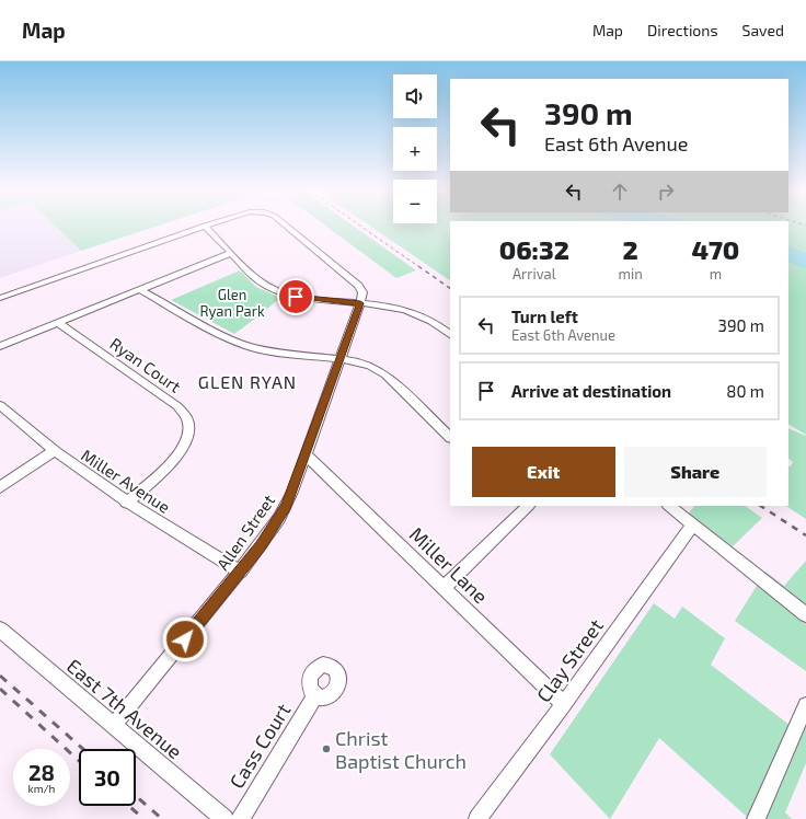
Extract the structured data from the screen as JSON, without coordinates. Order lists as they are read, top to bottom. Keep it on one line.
{"streets":{"street":["Ryan Court","Miller Avenue","Allen Street","Miller Lane","Clay Street","East 7th Avenue","Cass Court"]},"crossings":[["Ryan Court","Miller Avenue"],["Miller Avenue","Allen Street"],["Allen Street","Miller Lane"],["Allen Street","East 7th Avenue"],["Miller Lane","Clay Street"]],"districts":["GLEN RYAN"],"parks":["Glen Ryan Park"],"places":["Christ Baptist Church"],"page":{"header":"Map","nav":["Map","Directions","Saved"],"map_buttons":["+","−"],"turn":["390 m","East 6th Avenue"],"eta":["06:32","Arrival","2","min","470","m"],"list":[{"name":"Turn left","note":"East 6th Avenue","value":"390 m"},{"name":"Arrive at destination","value":"80 m"}],"buttons":["Exit","Share"],"speed":"28 km/h","limit":"30"}}
